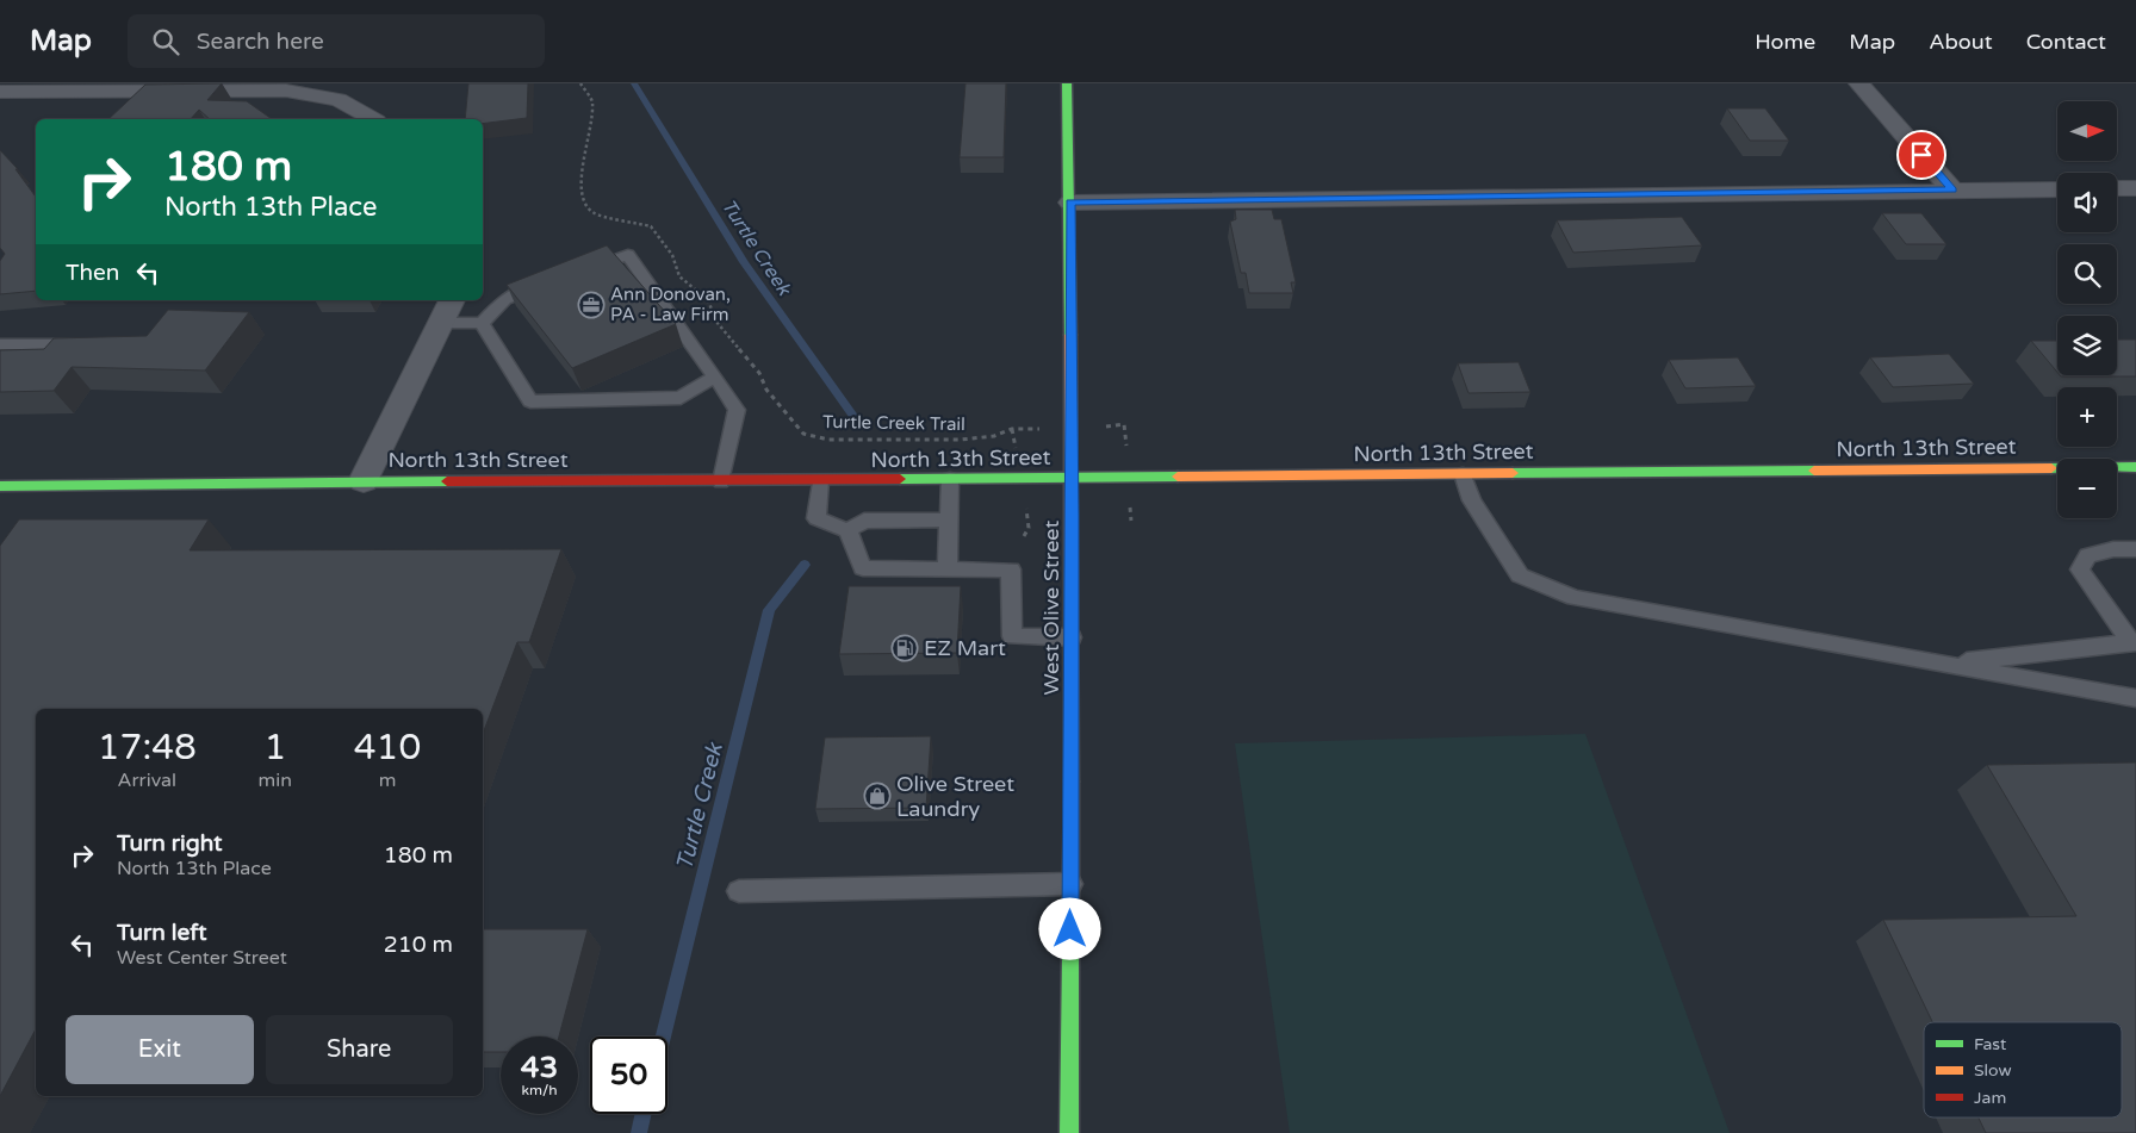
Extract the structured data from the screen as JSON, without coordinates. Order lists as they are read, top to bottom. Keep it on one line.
{"streets":{"main road":["North 13th Street","West Olive Street"],"path":["Turtle Creek Trail"]},"crossings":[["North 13th Street","West Olive Street"]],"water":["Turtle Creek"],"places":{"office":["Ann Donovan, PA - Law Firm"],"fuel station":["EZ Mart"],"shop":["Olive Street Laundry"]},"legend":["Fast","Slow","Jam"],"north":"right","page":{"header":"Map","search":"Search here","nav":["Home","Map","About","Contact"],"map_buttons":["+","−"],"turn":["180 m","North 13th Place"],"then":"Then","eta":["17:48","Arrival","1","min","410","m"],"list":[{"name":"Turn right","note":"North 13th Place","value":"180 m"},{"name":"Turn left","note":"West Center Street","value":"210 m"}],"buttons":["Exit","Share"],"speed":"43 km/h","limit":"50"}}
